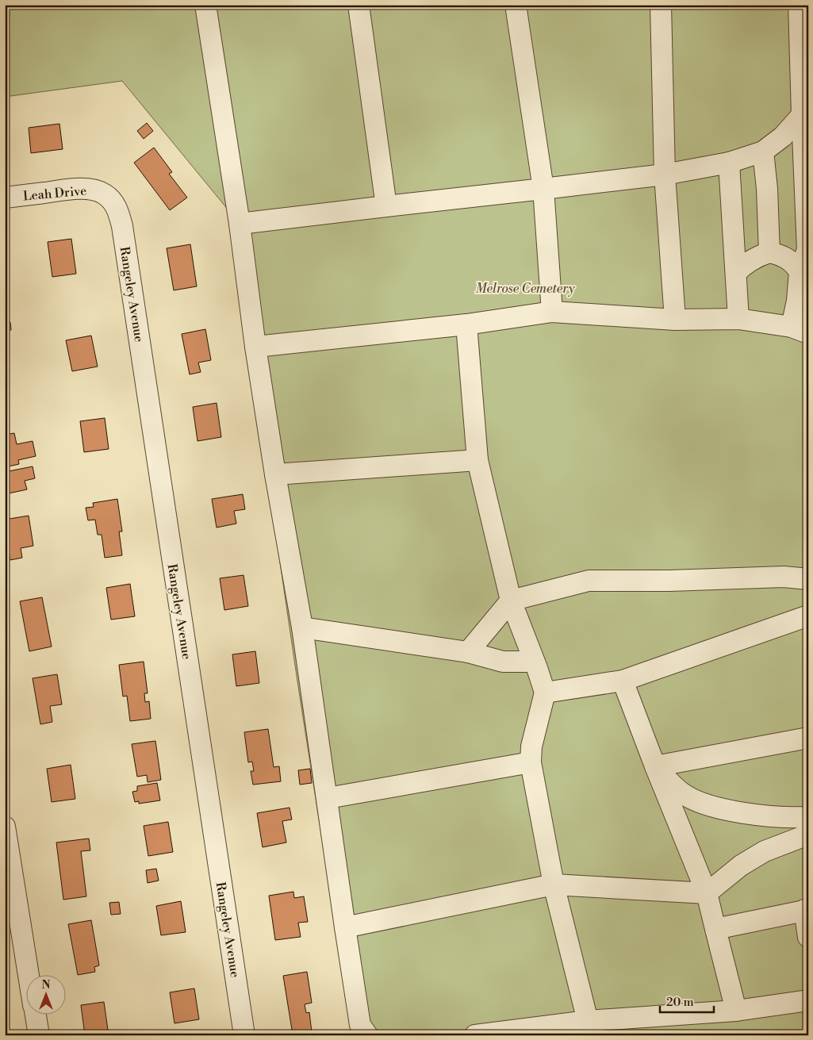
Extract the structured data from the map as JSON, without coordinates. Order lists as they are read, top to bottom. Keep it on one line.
{"streets":{"street":["Leah Drive","Rangeley Avenue"]},"crossings":[["Leah Drive","Rangeley Avenue"]],"parks":["Melrose Cemetery"],"scale_bar":"20 m","north":"top"}
